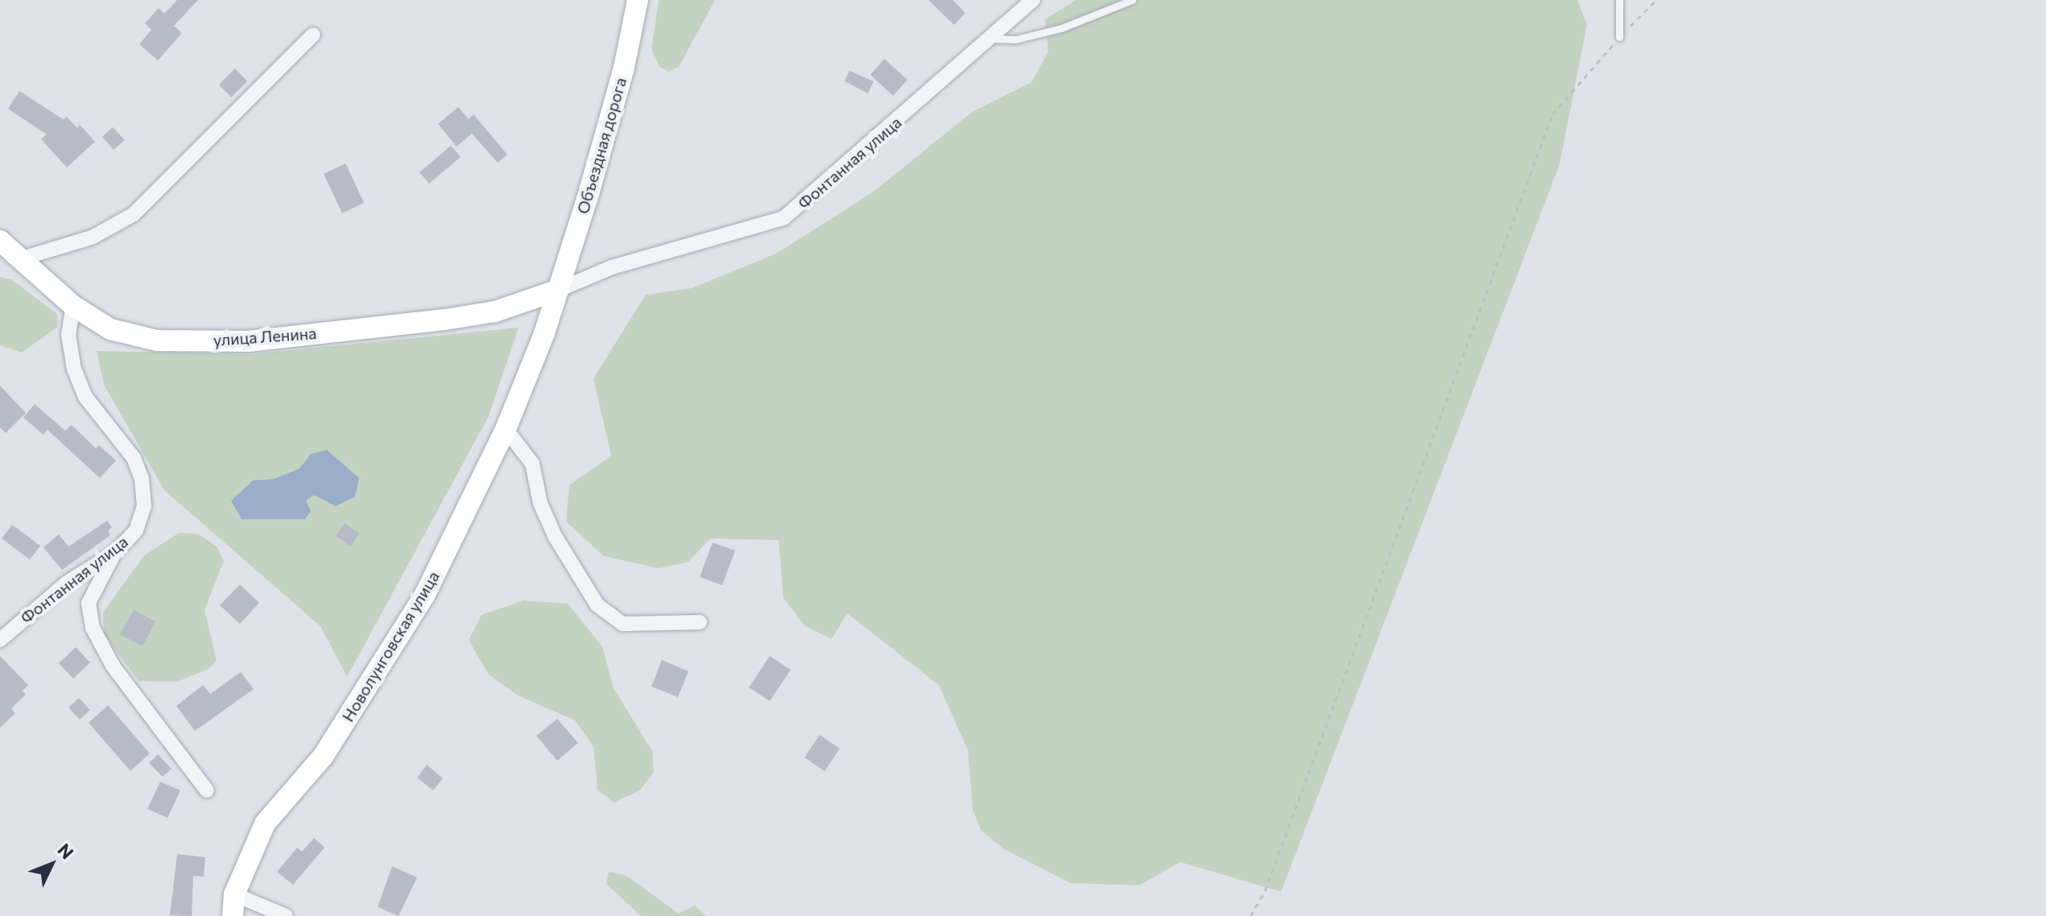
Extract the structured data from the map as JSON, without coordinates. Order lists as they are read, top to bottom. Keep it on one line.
{"streets":{"street":["Объездная дорога","Фонтанная улица","улица Ленина","Новолунговская улица"]},"crossings":[["Объездная дорога","Фонтанная улица"],["Объездная дорога","улица Ленина"],["Объездная дорога","Новолунговская улица"],["Фонтанная улица","улица Ленина"],["Фонтанная улица","Новолунговская улица"],["улица Ленина","Новолунговская улица"]],"north":"top right"}
